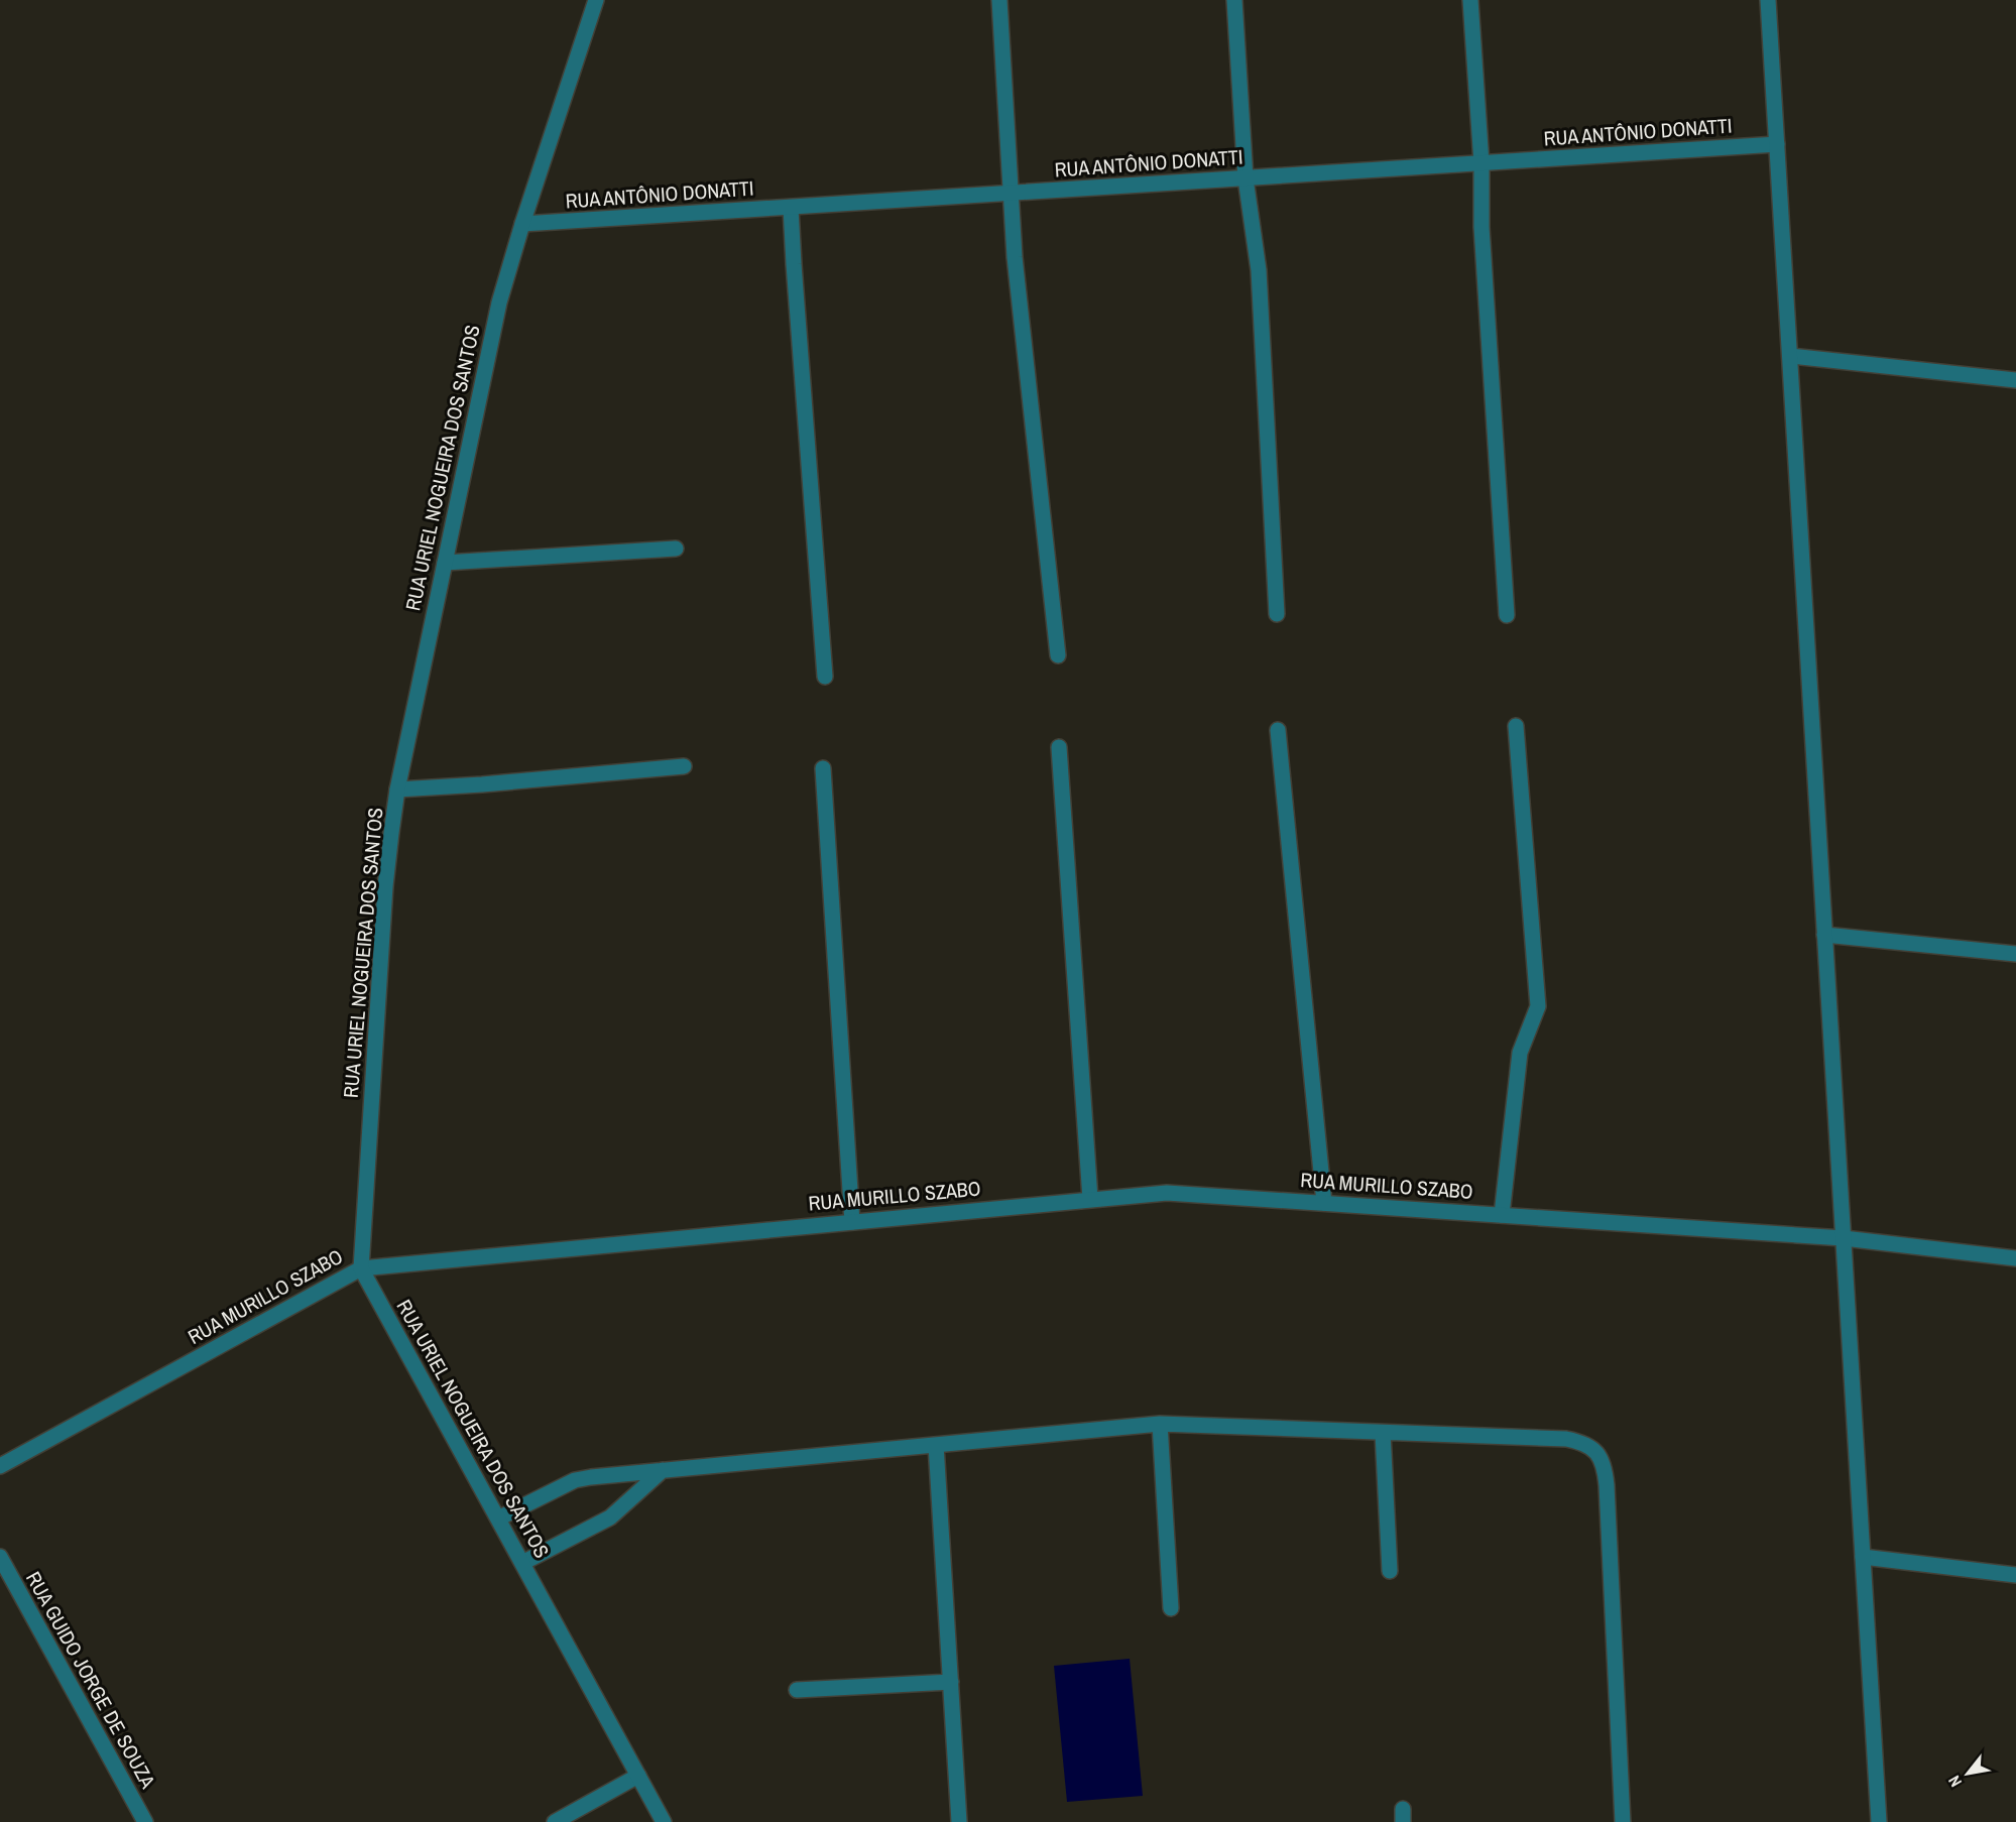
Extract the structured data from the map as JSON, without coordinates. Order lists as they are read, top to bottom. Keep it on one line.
{"streets":{"street":["RUA ANTÔNIO DONATTI","RUA URIEL NOGUEIRA DOS SANTOS","RUA MURILLO SZABO","RUA GUIDO JORGE DE SOUZA"]},"crossings":[["RUA ANTÔNIO DONATTI","RUA URIEL NOGUEIRA DOS SANTOS"],["RUA URIEL NOGUEIRA DOS SANTOS","RUA MURILLO SZABO"]],"north":"bottom left"}
